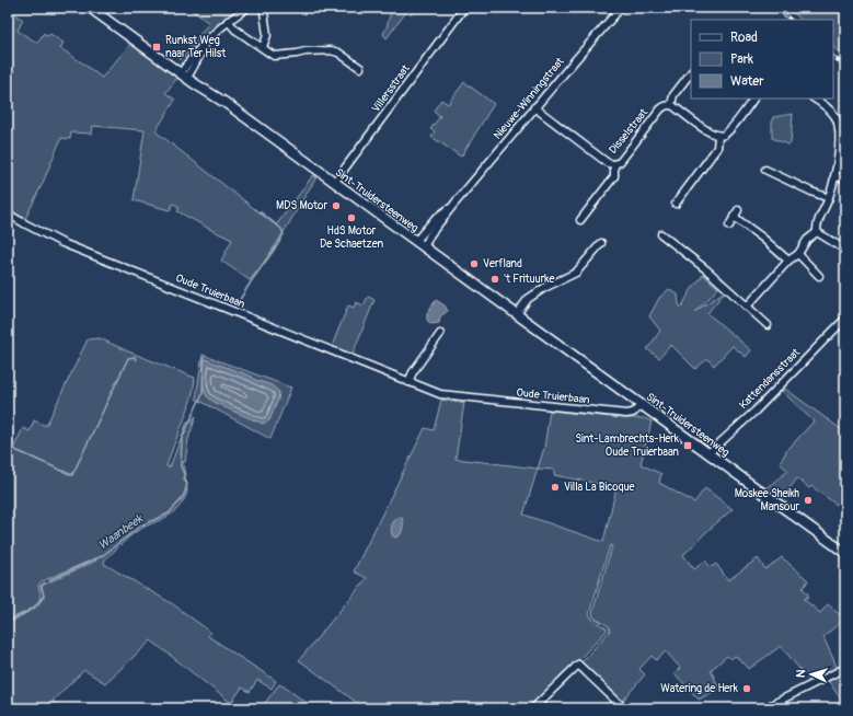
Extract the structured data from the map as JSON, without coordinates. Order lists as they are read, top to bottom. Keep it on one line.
{"streets":{"main road":["Sint-Truidersteenweg"],"street":["Villersstraat","Nieuwe-Winningstraat","Disselstraat","Oude Truierbaan","Kattendansstraat"]},"crossings":[["Villersstraat","Sint-Truidersteenweg"],["Nieuwe-Winningstraat","Disselstraat"],["Nieuwe-Winningstraat","Sint-Truidersteenweg"],["Sint-Truidersteenweg","Oude Truierbaan"],["Sint-Truidersteenweg","Kattendansstraat"]],"water":["Waanbeek"],"places":{"transit":["Runkst Weg naar Ter Hilst","Sint-Lambrechts-Herk Oude Truierbaan"],"other":["MDS Motor","HdS Motor De Schaetzen","Verfland","'t Frituurke","Villa La Bicoque","Moskee Sheikh Mansour","Watering de Herk"]},"legend":["Road","Park","Water"],"north":"left"}
